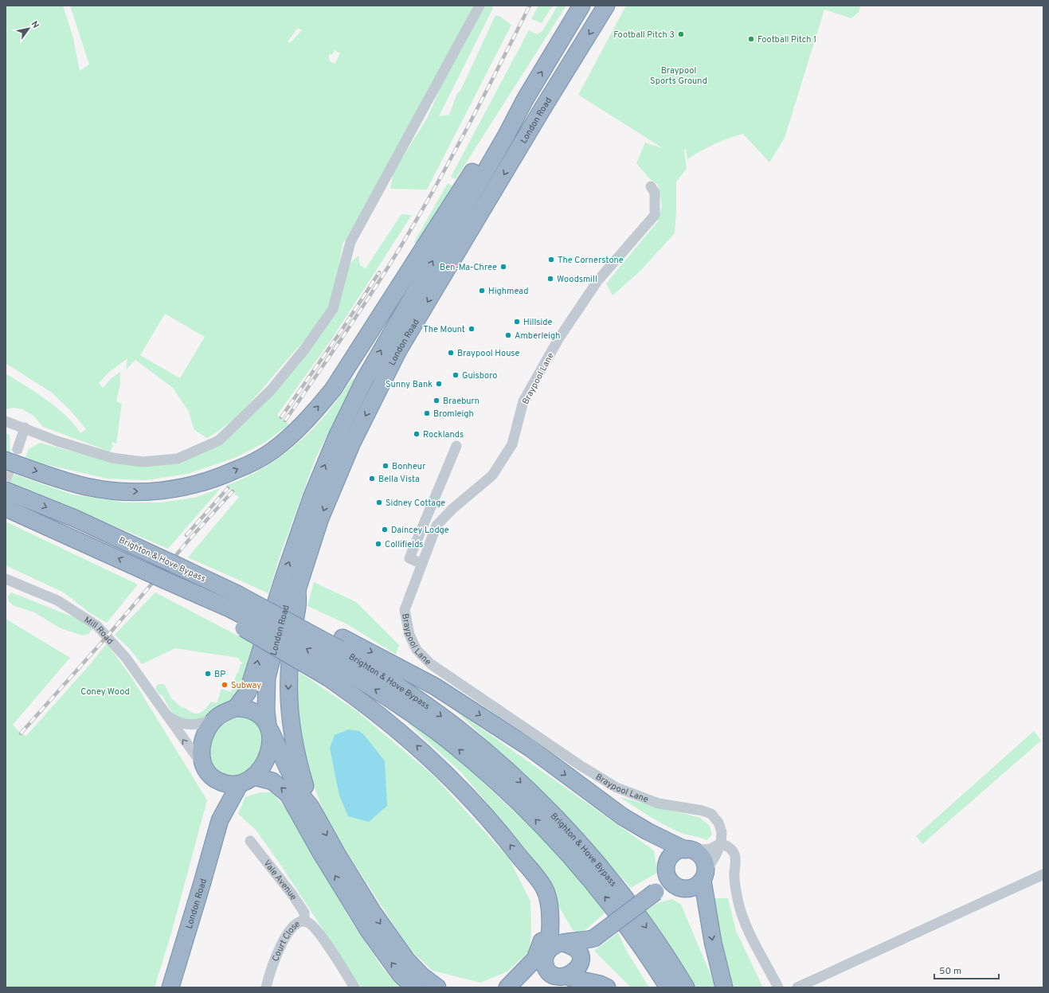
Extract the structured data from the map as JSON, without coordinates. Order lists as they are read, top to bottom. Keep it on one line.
{"streets":{"highway":["London Road","Brighton & Hove Bypass"],"street":["Braypool Lane","Mill Road","Vale Avenue","Court Close"]},"crossings":[["London Road","Mill Road"],["Vale Avenue","Court Close"]],"parks":["Braypool Sports Ground","Coney Wood"],"places":["Football Pitch 3","Football Pitch 1","The Cornerstone","Ben-Ma-Chree","Woodsmill","Highmead","Hillside","The Mount","Amberleigh","Braypool House","Guisboro","Sunny Bank","Braeburn","Bromleigh","Rocklands","Bonheur","Bella Vista","Sidney Cottage","Daincey Lodge","Collifields","BP","Subway"],"scale_bar":"50 m","north":"top right"}
